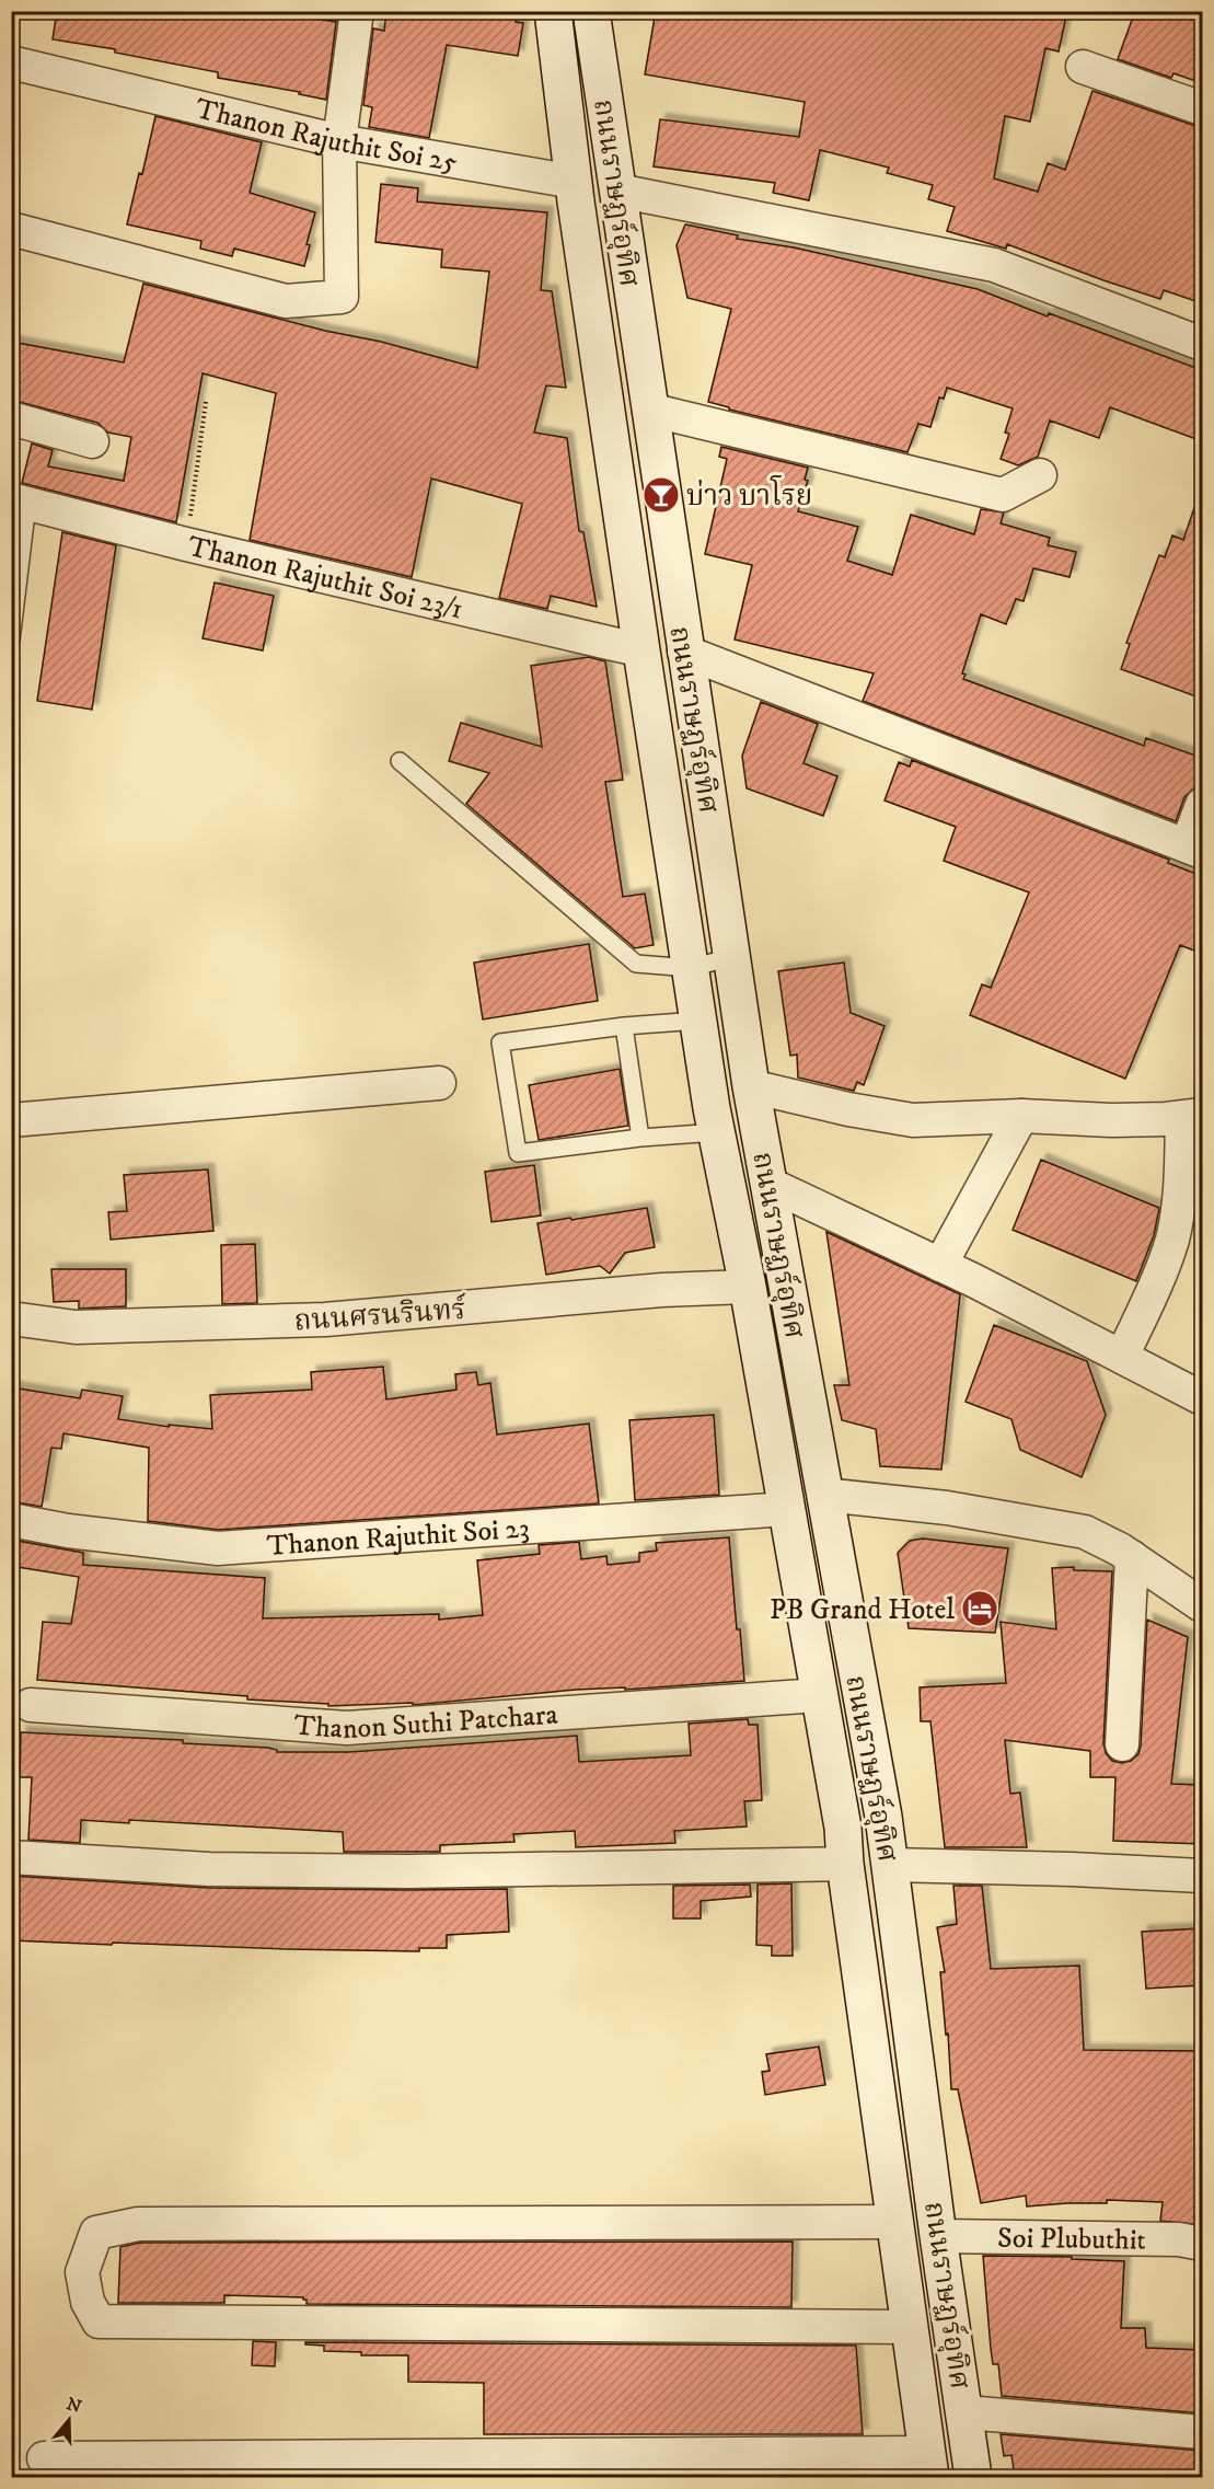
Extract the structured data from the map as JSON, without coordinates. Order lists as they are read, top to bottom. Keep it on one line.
{"streets":{"street":["Thanon Rajuthit Soi 25","ถนนราษฏร์อุทิศ","Thanon Rajuthit Soi 23/1","ถนนศรนรินทร์","Thanon Rajuthit Soi 23","Thanon Suthi Patchara","Soi Plubuthit"]},"crossings":[["Thanon Rajuthit Soi 25","ถนนราษฏร์อุทิศ"],["ถนนราษฏร์อุทิศ","Thanon Rajuthit Soi 23/1"],["ถนนราษฏร์อุทิศ","ถนนศรนรินทร์"],["ถนนราษฏร์อุทิศ","Thanon Rajuthit Soi 23"],["ถนนราษฏร์อุทิศ","Thanon Suthi Patchara"],["ถนนราษฏร์อุทิศ","Soi Plubuthit"]],"places":{"bar":["บ่าว บาโรย"],"hotel":["PB Grand Hotel"]},"north":"top"}
